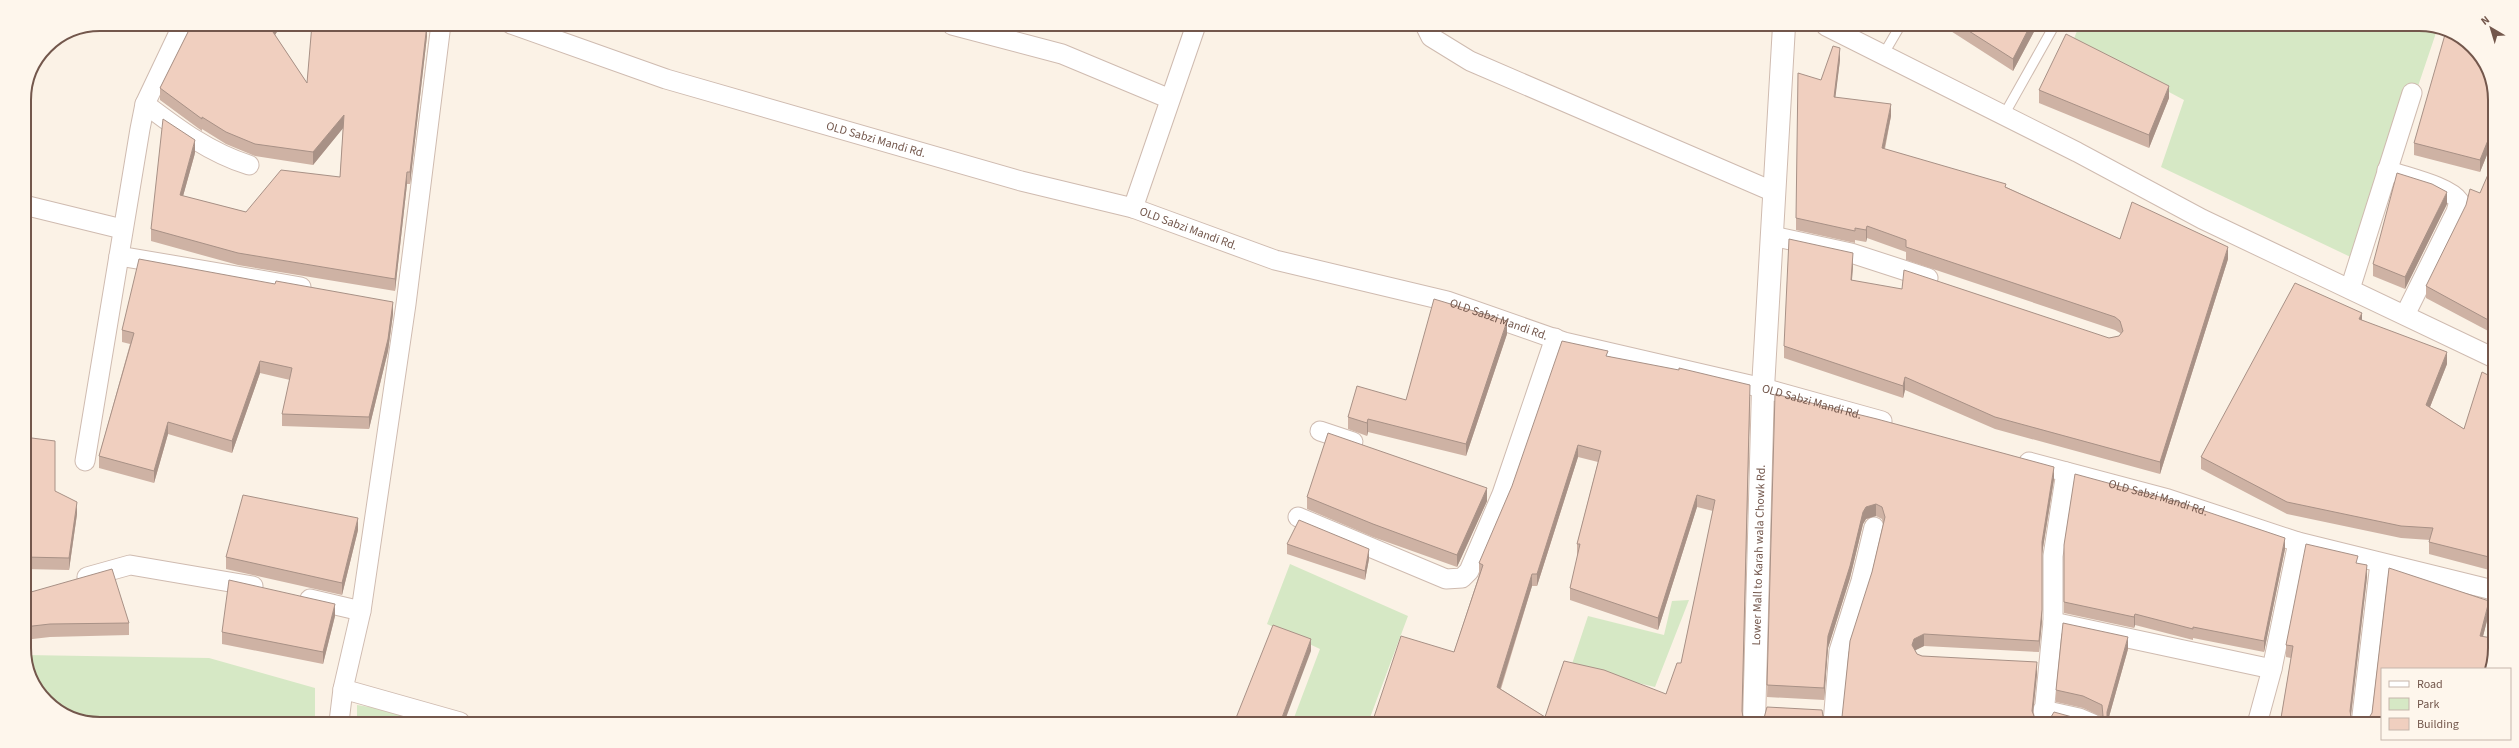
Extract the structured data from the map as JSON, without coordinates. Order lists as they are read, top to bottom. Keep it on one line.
{"streets":{"street":["OLD Sabzi Mandi Rd.","Lower Mall to Karah wala Chowk Rd."]},"crossings":[["OLD Sabzi Mandi Rd.","Lower Mall to Karah wala Chowk Rd."]],"legend":["Road","Park","Building"],"north":"top left"}
